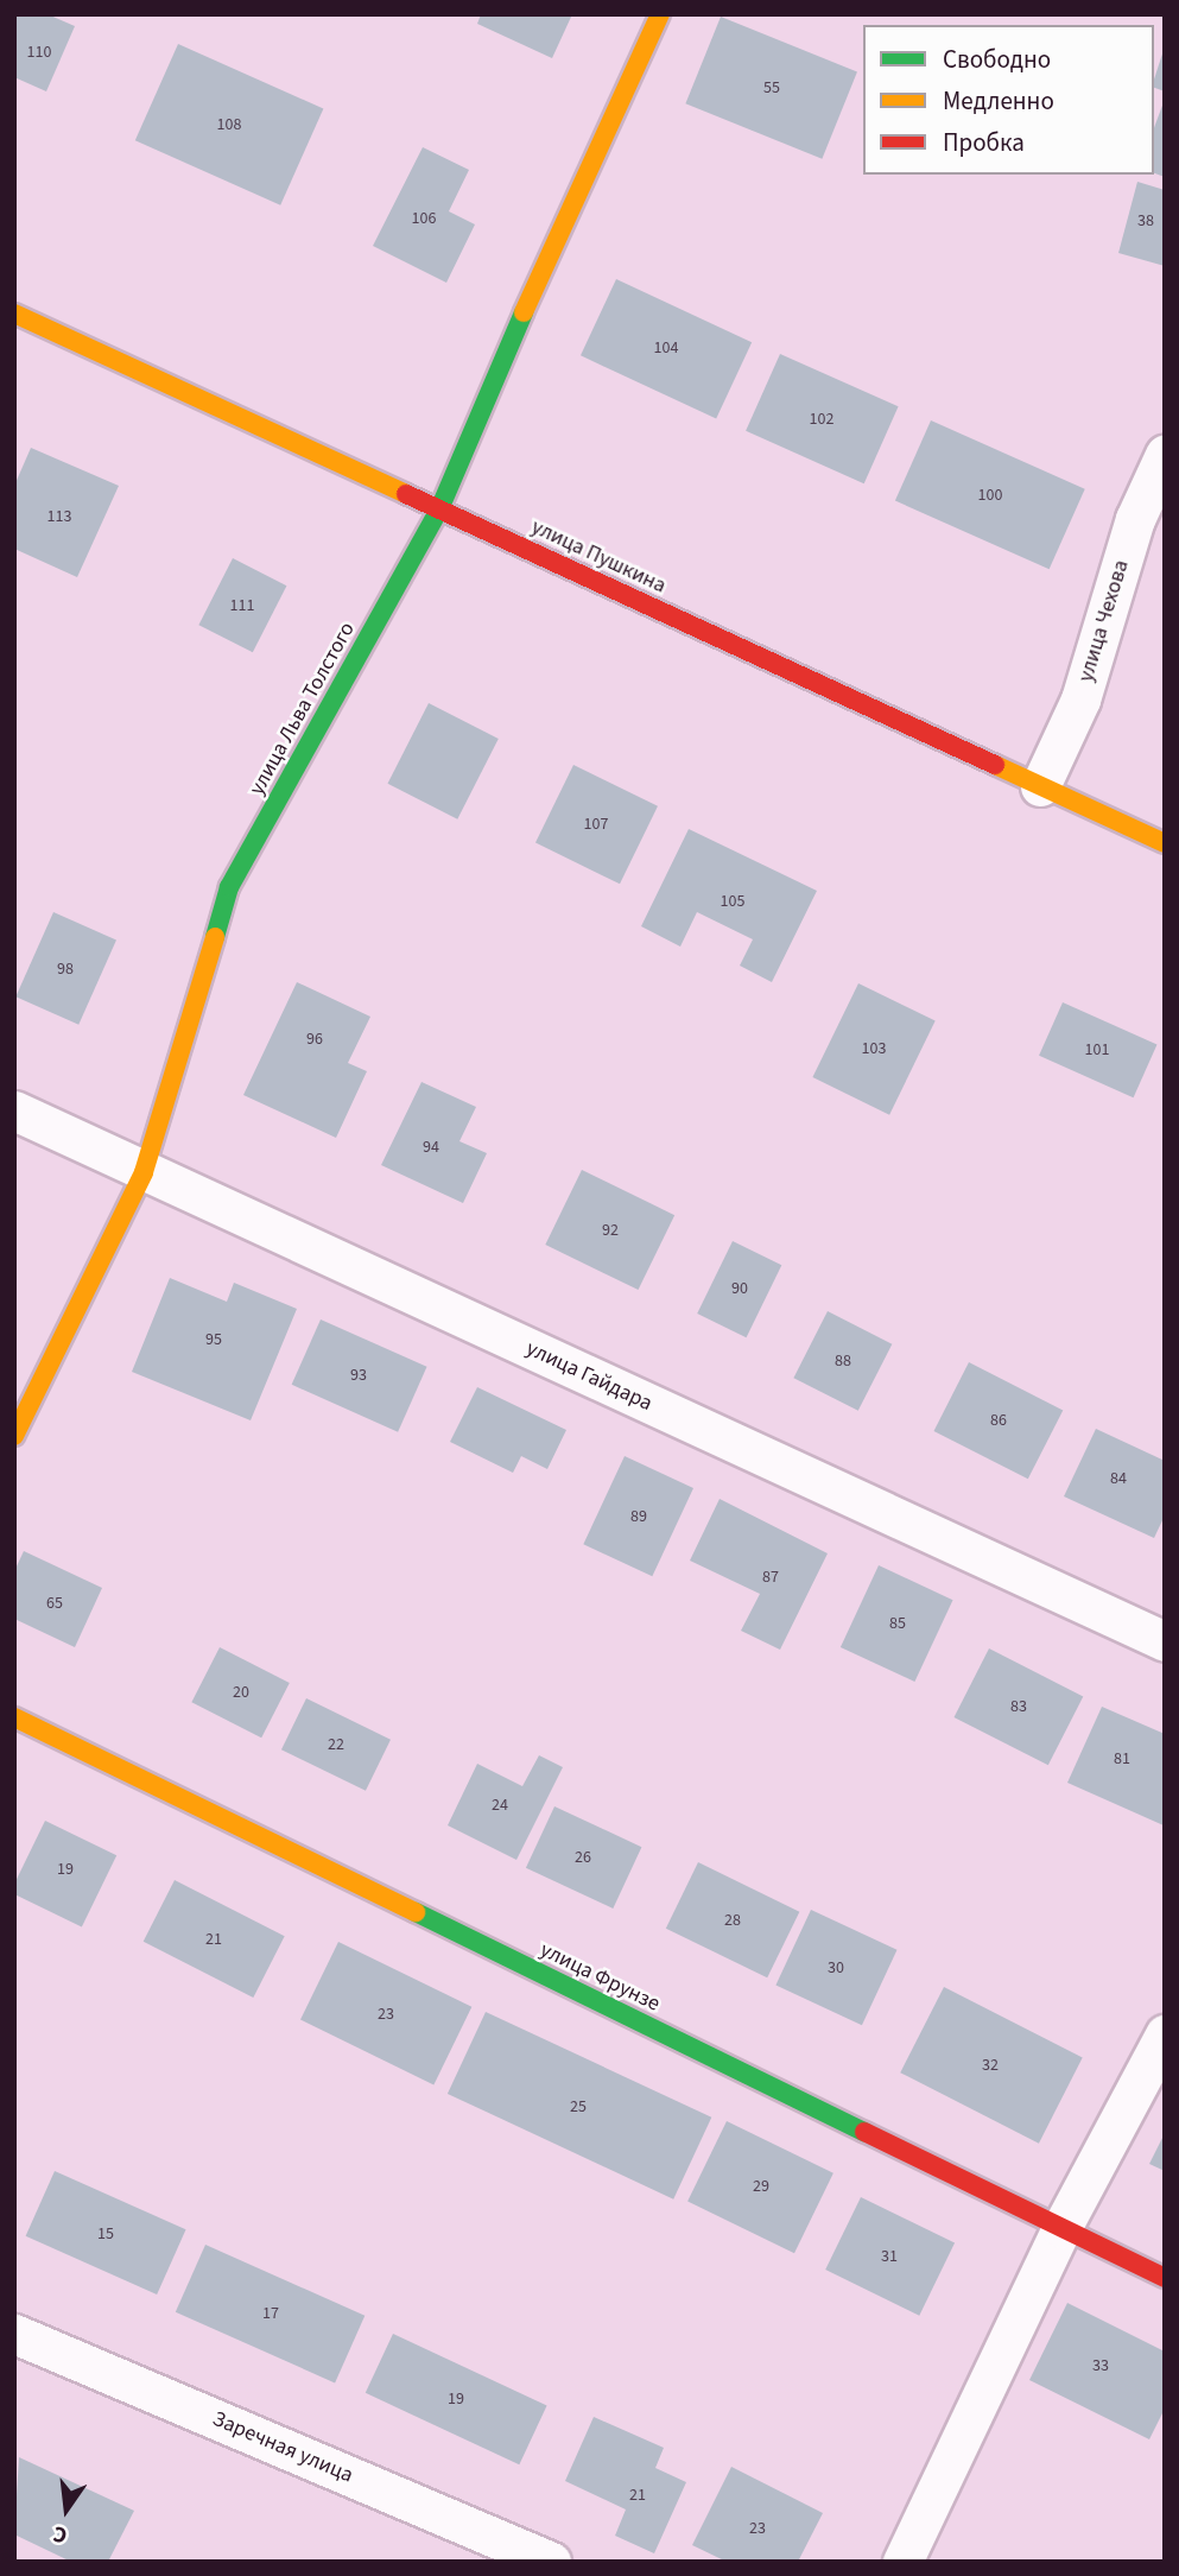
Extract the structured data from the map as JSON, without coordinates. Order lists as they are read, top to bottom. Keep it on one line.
{"streets":{"street":["улица Пушкина","улица Чехова","улица Льва Толстого","улица Гайдара","улица Фрунзе","Заречная улица"]},"crossings":[["улица Пушкина","улица Чехова"],["улица Пушкина","улица Льва Толстого"],["улица Льва Толстого","улица Гайдара"]],"house_numbers":["110","55","108","106","38","104","102","100","113","111","107","105","98","96","103","101","94","92","90","95","88","93","86","84","89","87","65","85","20","83","22","81","24","26","19","28","21","30","23","32","25","29","15","31","17","33","19","21","23"],"legend":["Свободно","Медленно","Пробка"],"north":"bottom"}
